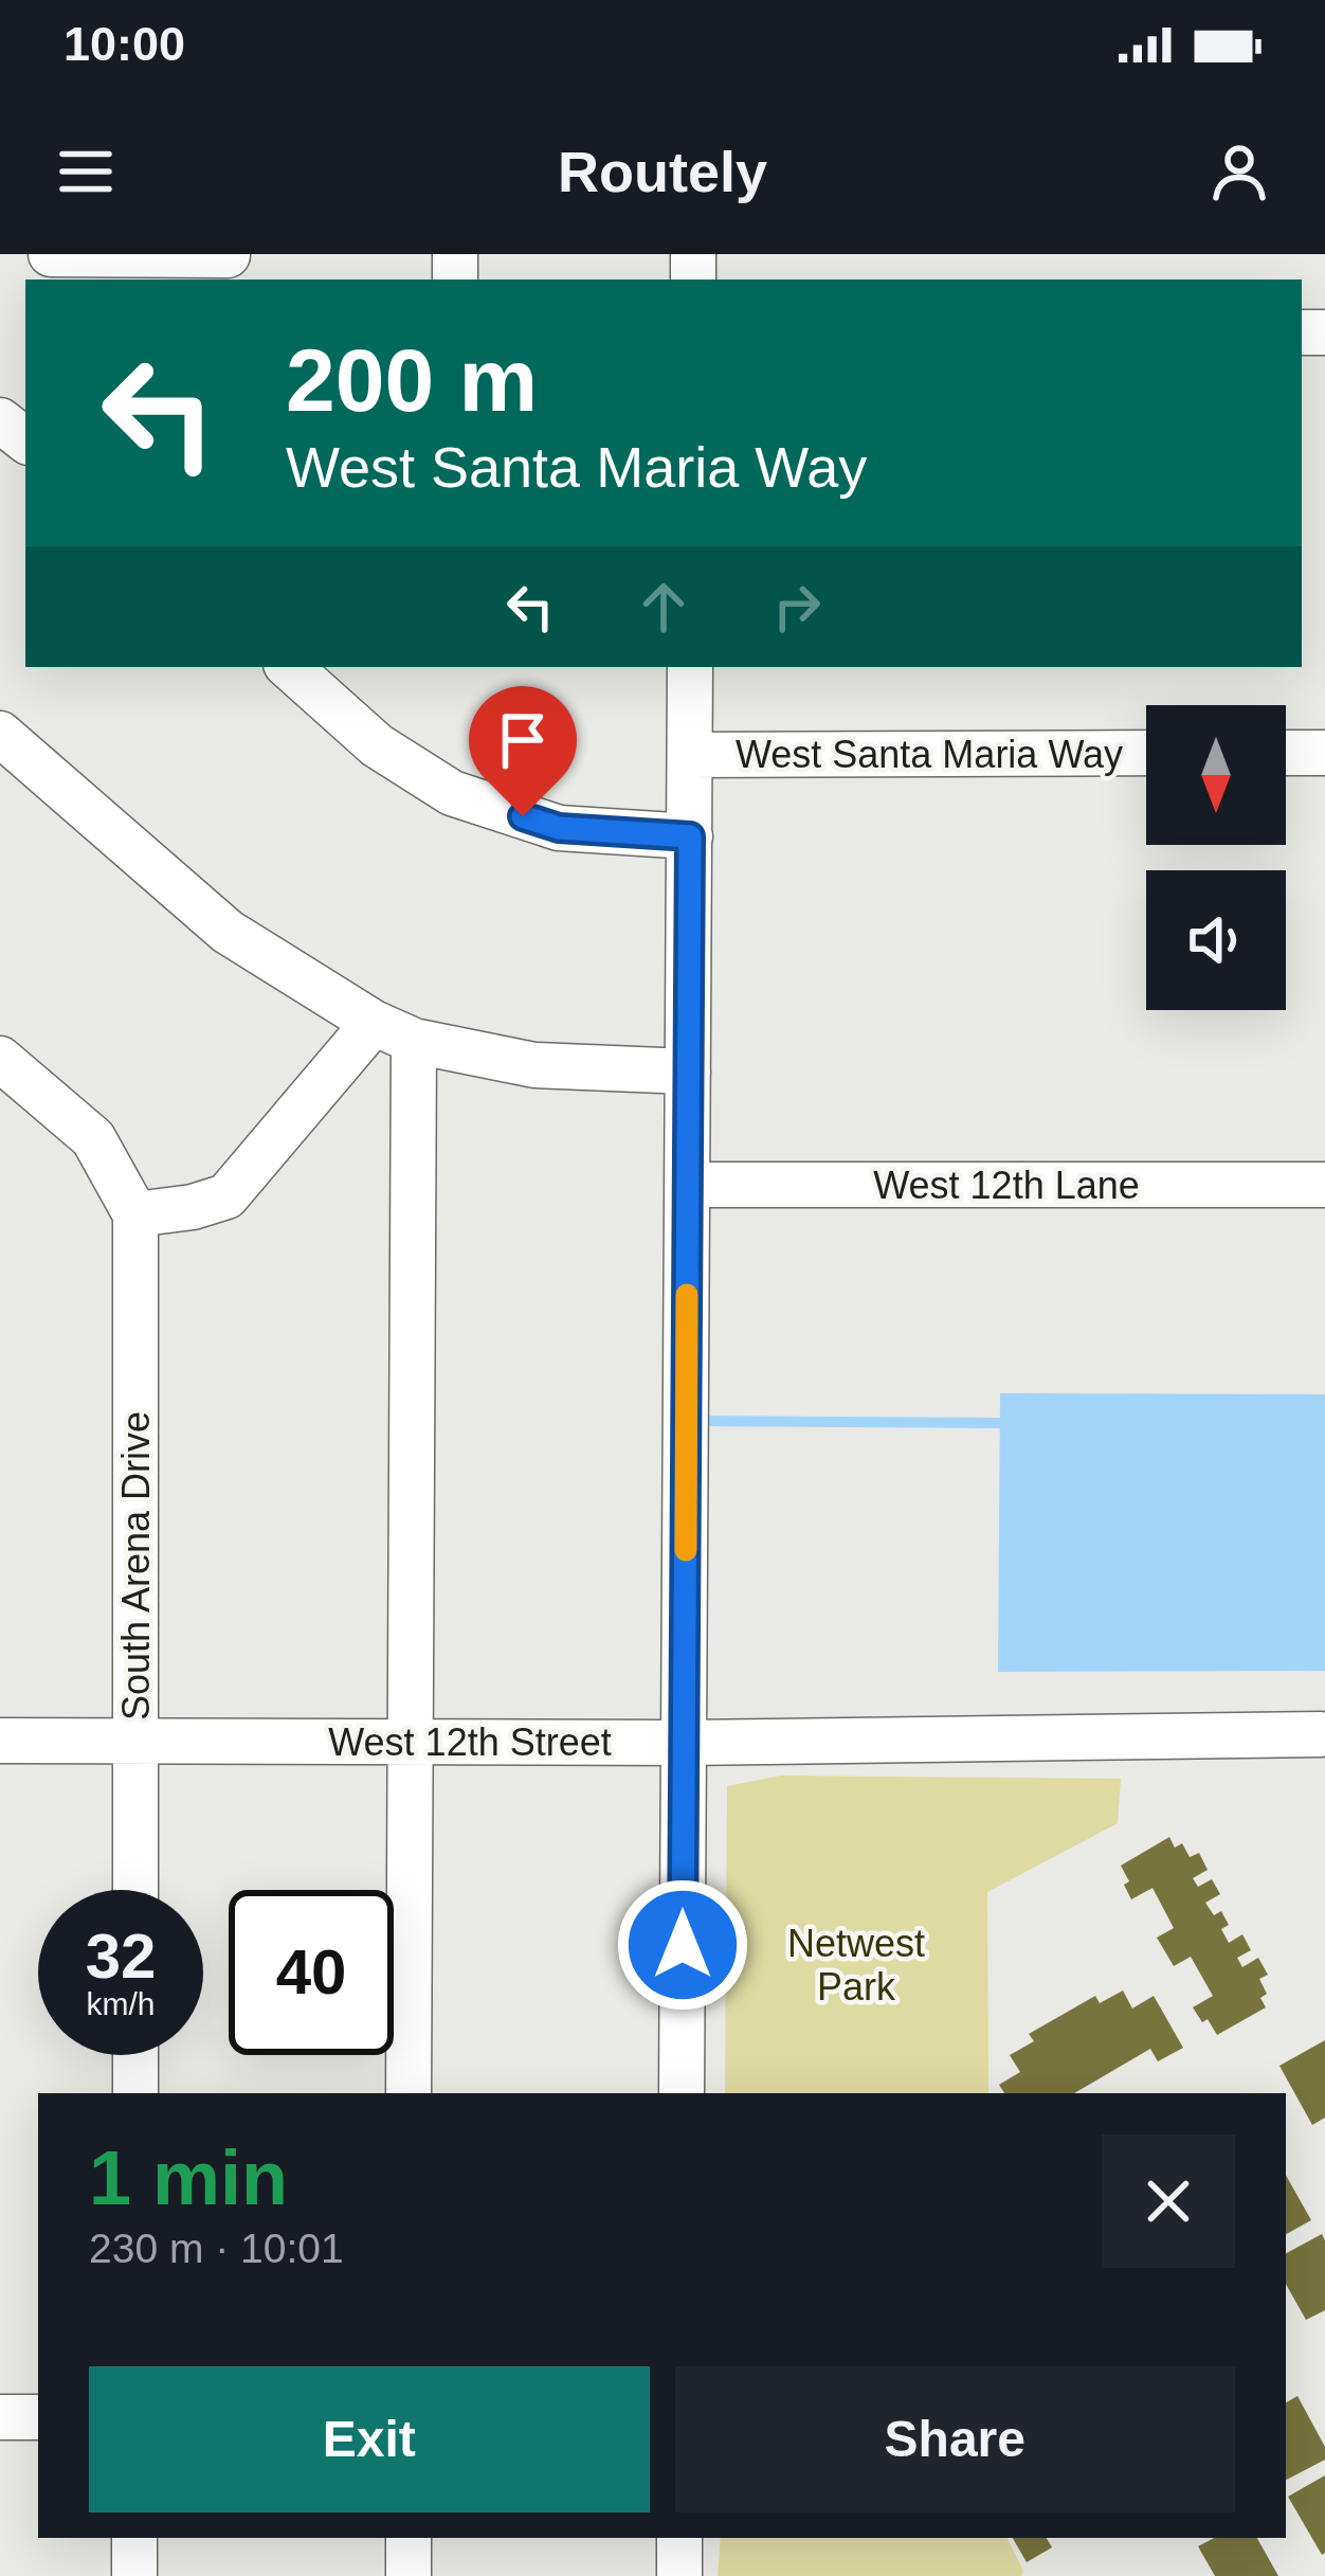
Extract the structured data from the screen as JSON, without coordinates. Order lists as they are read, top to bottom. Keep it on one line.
{"streets":{"street":["West Santa Maria Way","West 12th Lane","South Arena Drive","West 12th Street"]},"crossings":[["South Arena Drive","West 12th Street"]],"parks":["Netwest Park"],"north":"bottom","page":{"status":"10:00","header":"Routely","turn":["200 m","West Santa Maria Way"],"speed":"32 km/h","limit":"40","heading":["1 min","230 m · 10:01"],"buttons":["Exit","Share"]}}
